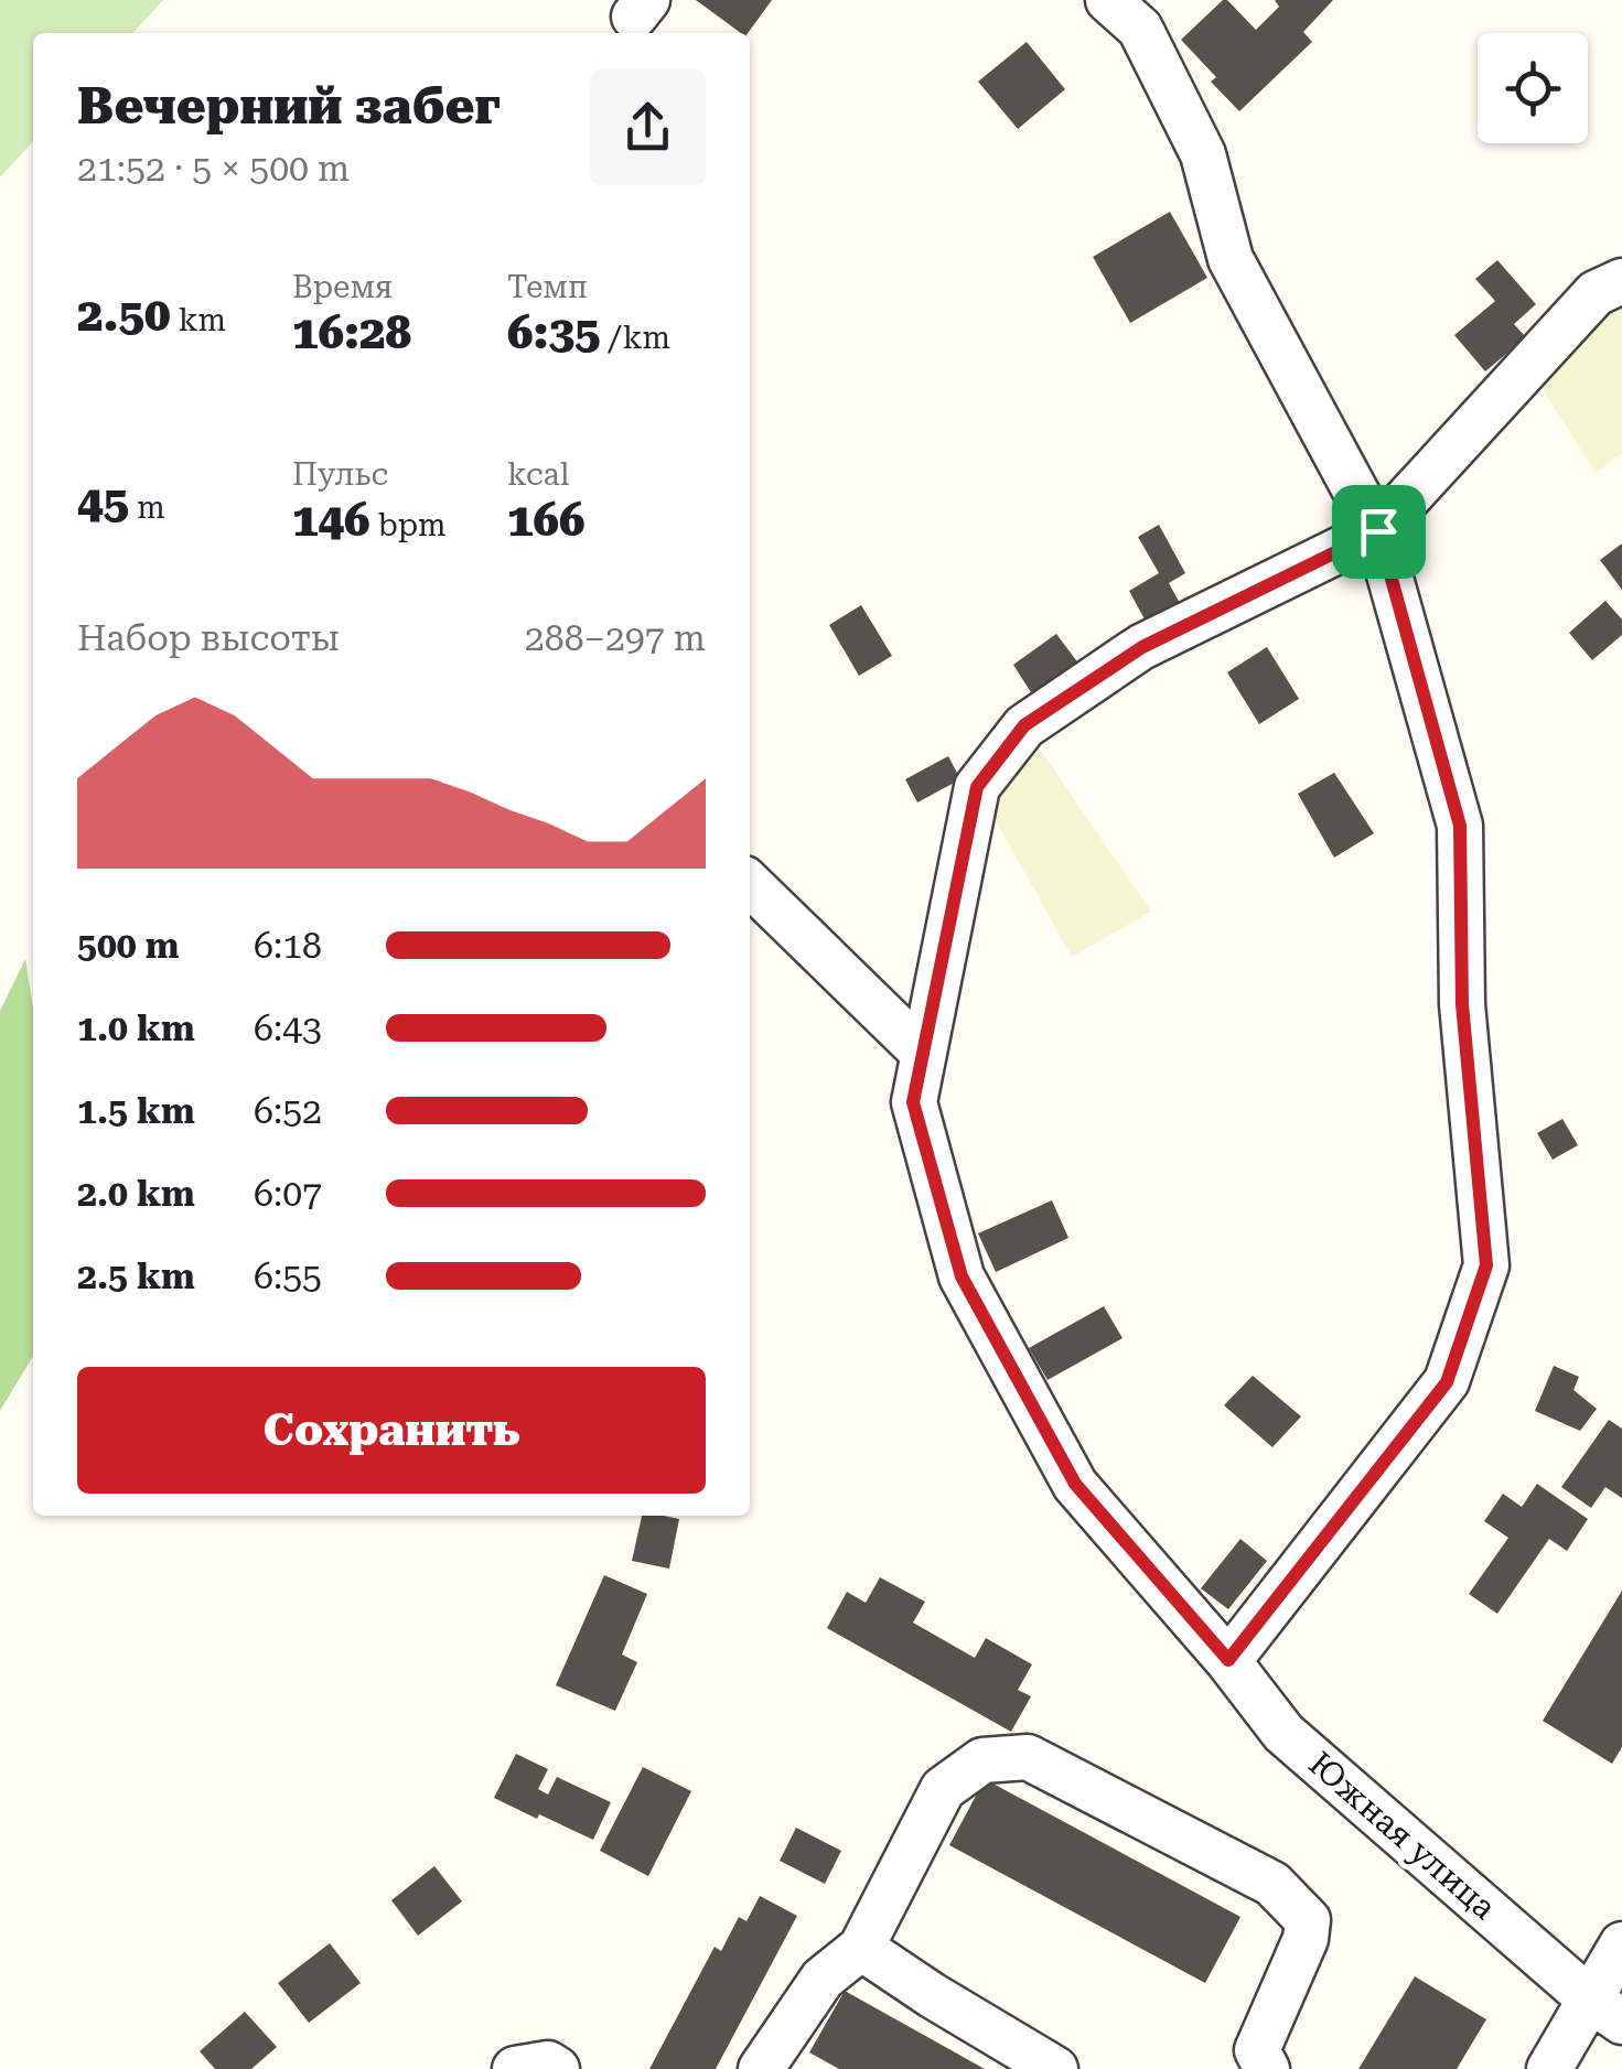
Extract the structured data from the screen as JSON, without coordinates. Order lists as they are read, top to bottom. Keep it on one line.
{"streets":{"street":["Южная улица"]},"page":{"heading":["Вечерний забег","21:52 · 5 × 500 m"],"stats":[["2.50 km"],["Время","16:28"],["Темп","6:35 /km"],["45 m"],["Пульс","146 bpm"],["kcal","166"]],"chart":["Набор высоты","288–297 m"],"list":[{"name":"500 m","note":"6:18"},{"name":"1.0 km","note":"6:43"},{"name":"1.5 km","note":"6:52"},{"name":"2.0 km","note":"6:07"},{"name":"2.5 km","note":"6:55"}],"buttons":"Сохранить"}}
